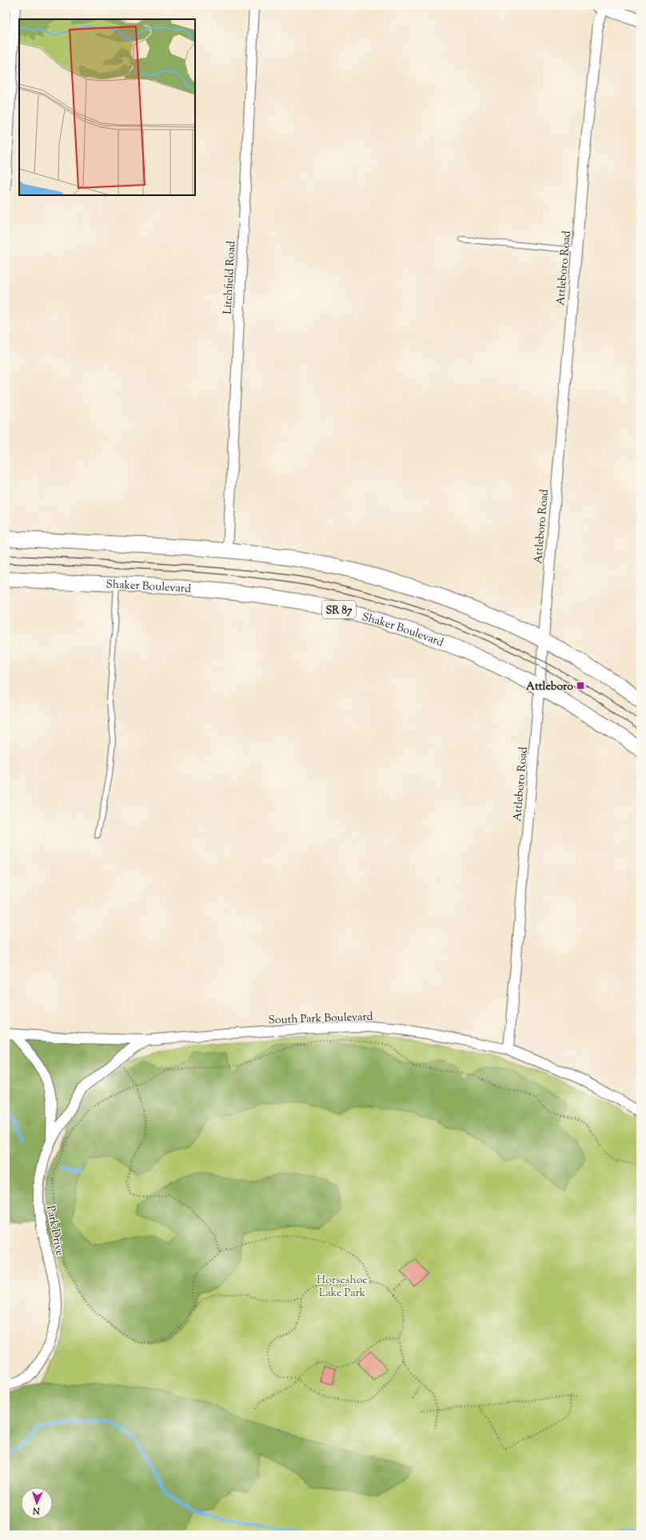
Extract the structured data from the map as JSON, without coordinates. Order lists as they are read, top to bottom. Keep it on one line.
{"streets":{"main road":["Shaker Boulevard","SR 87"],"street":["Attleboro Road","Litchfield Road","South Park Boulevard","Park Drive"]},"crossings":[["Attleboro Road","Shaker Boulevard"],["Attleboro Road","South Park Boulevard"],["South Park Boulevard","Park Drive"]],"parks":["Horseshoe Lake Park"],"places":{"transit":["Attleboro"]},"north":"bottom"}
